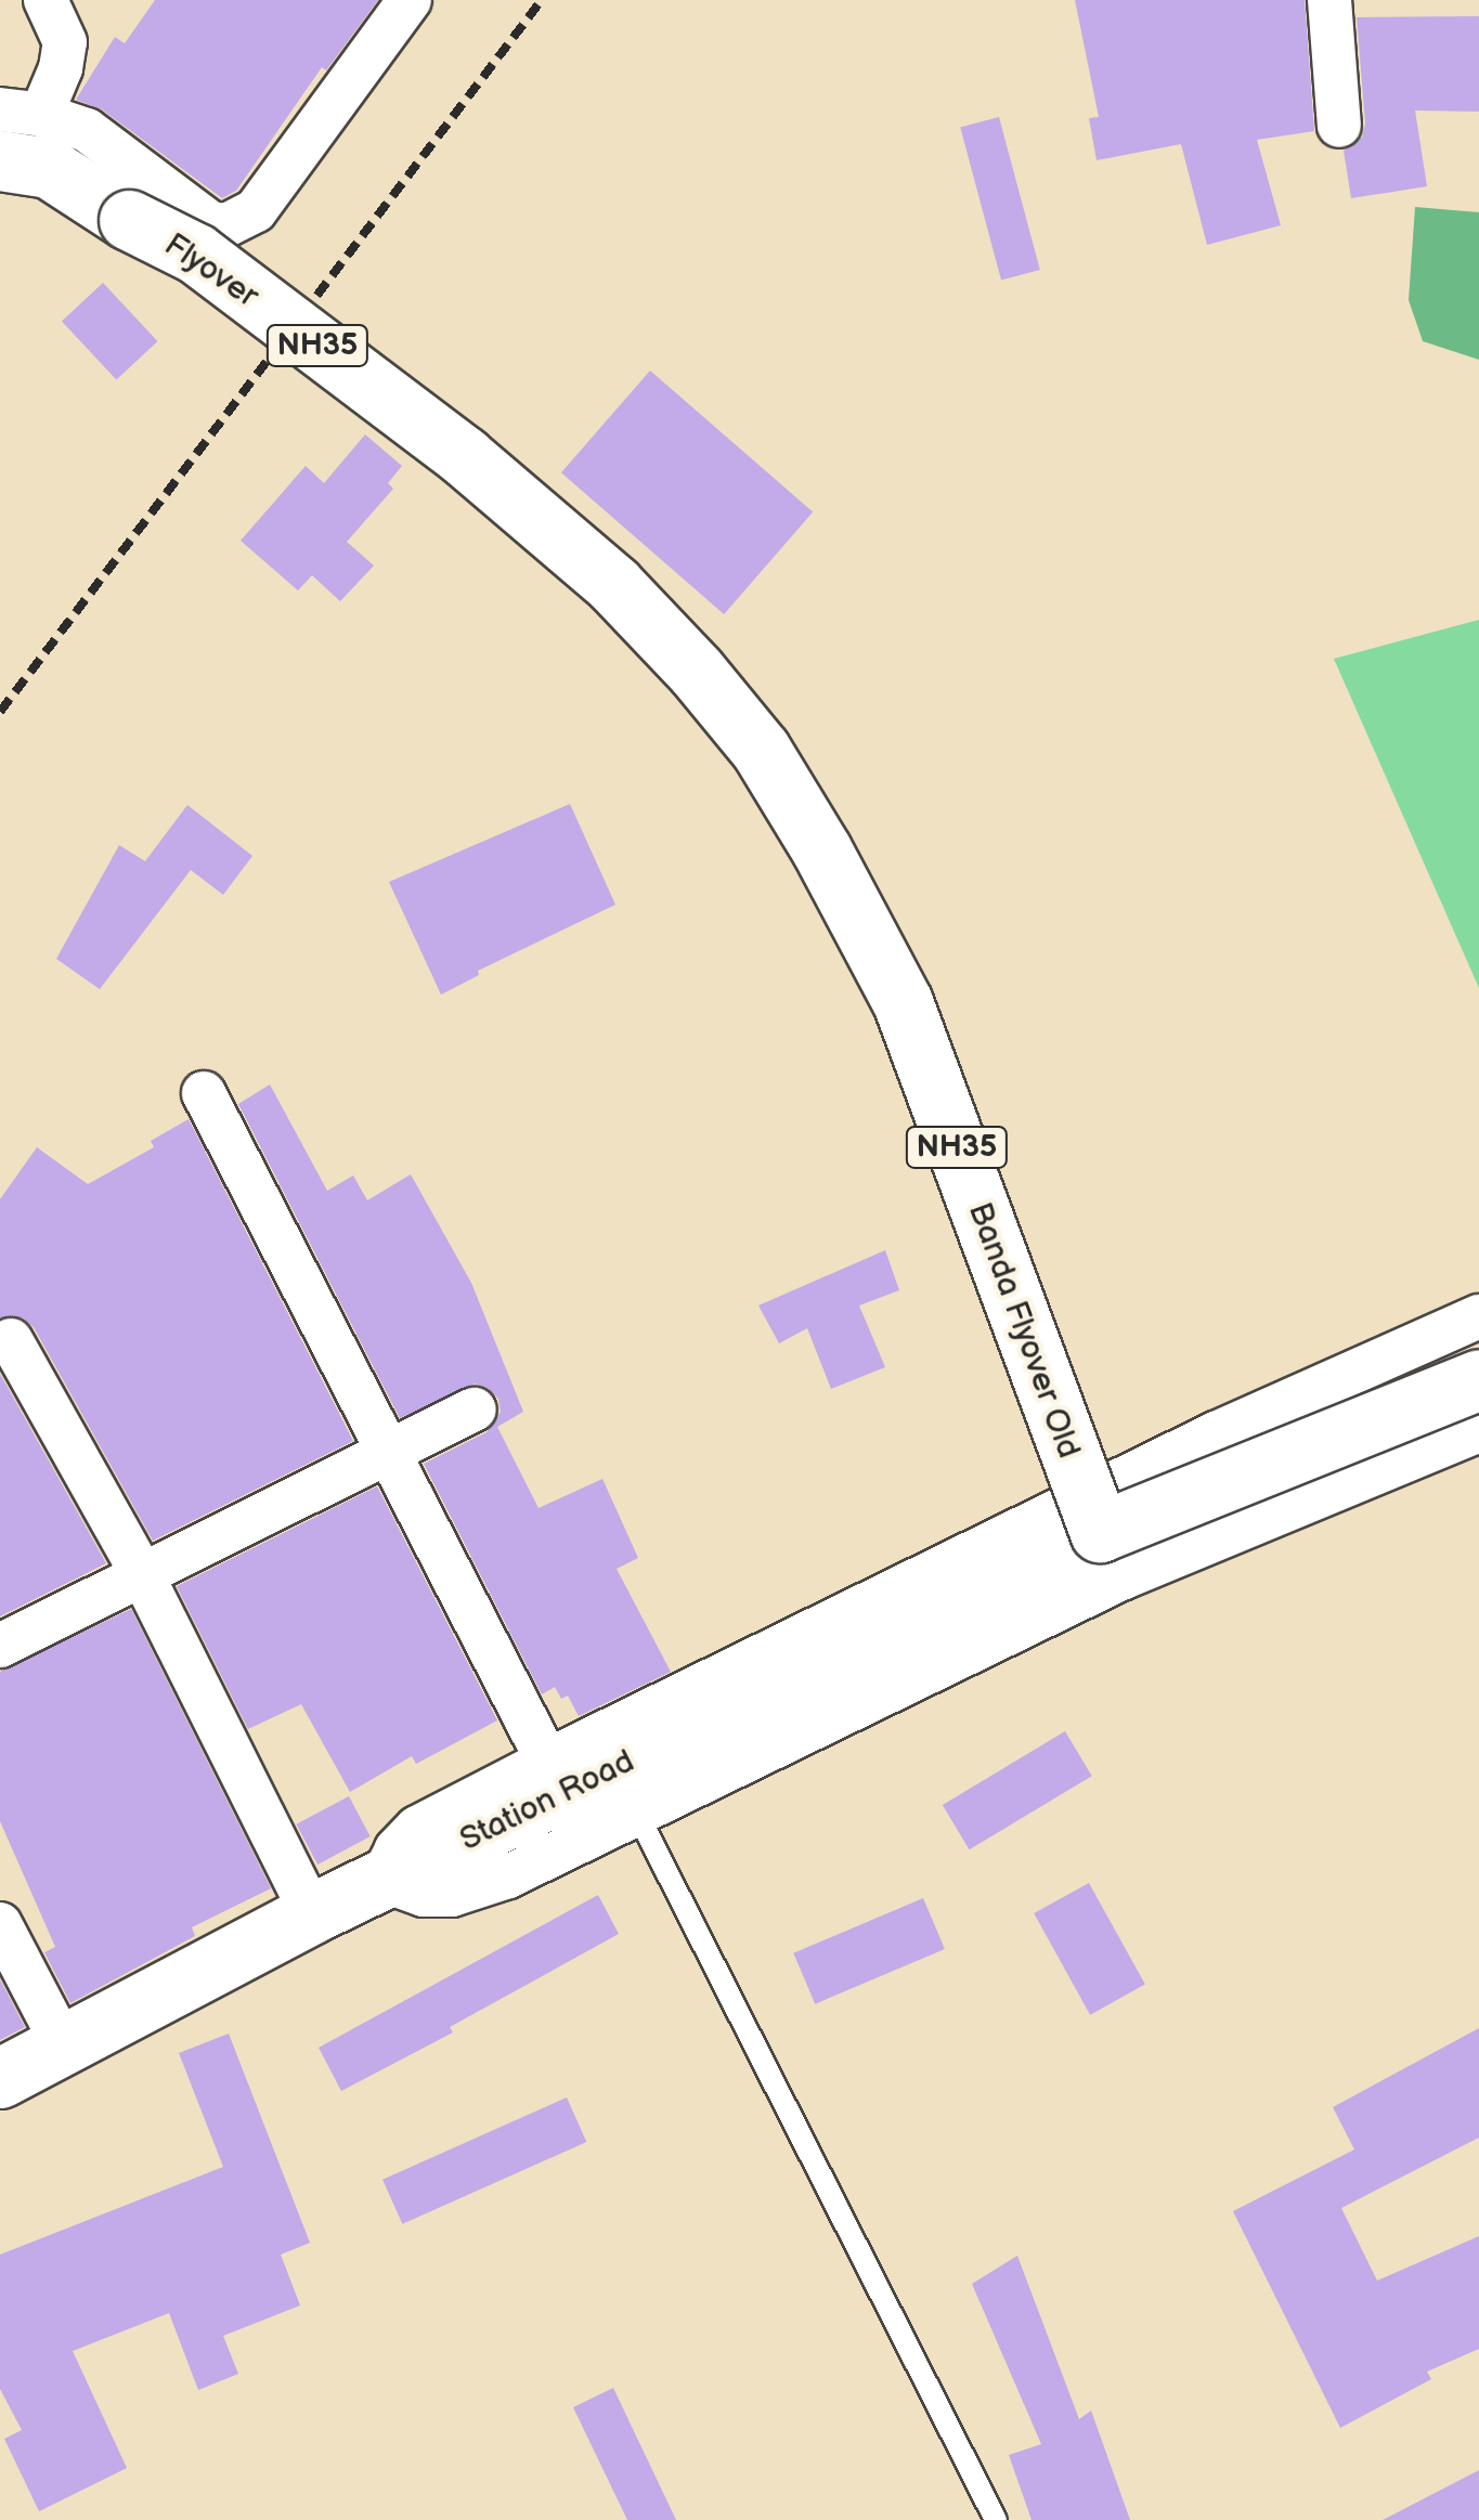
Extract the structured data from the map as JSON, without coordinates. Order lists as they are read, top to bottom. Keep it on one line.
{"streets":{"main road":["Flyover","NH35","Banda Flyover Old","Station Road"]},"crossings":[["Flyover","Banda Flyover Old"],["Banda Flyover Old","Station Road"]]}
